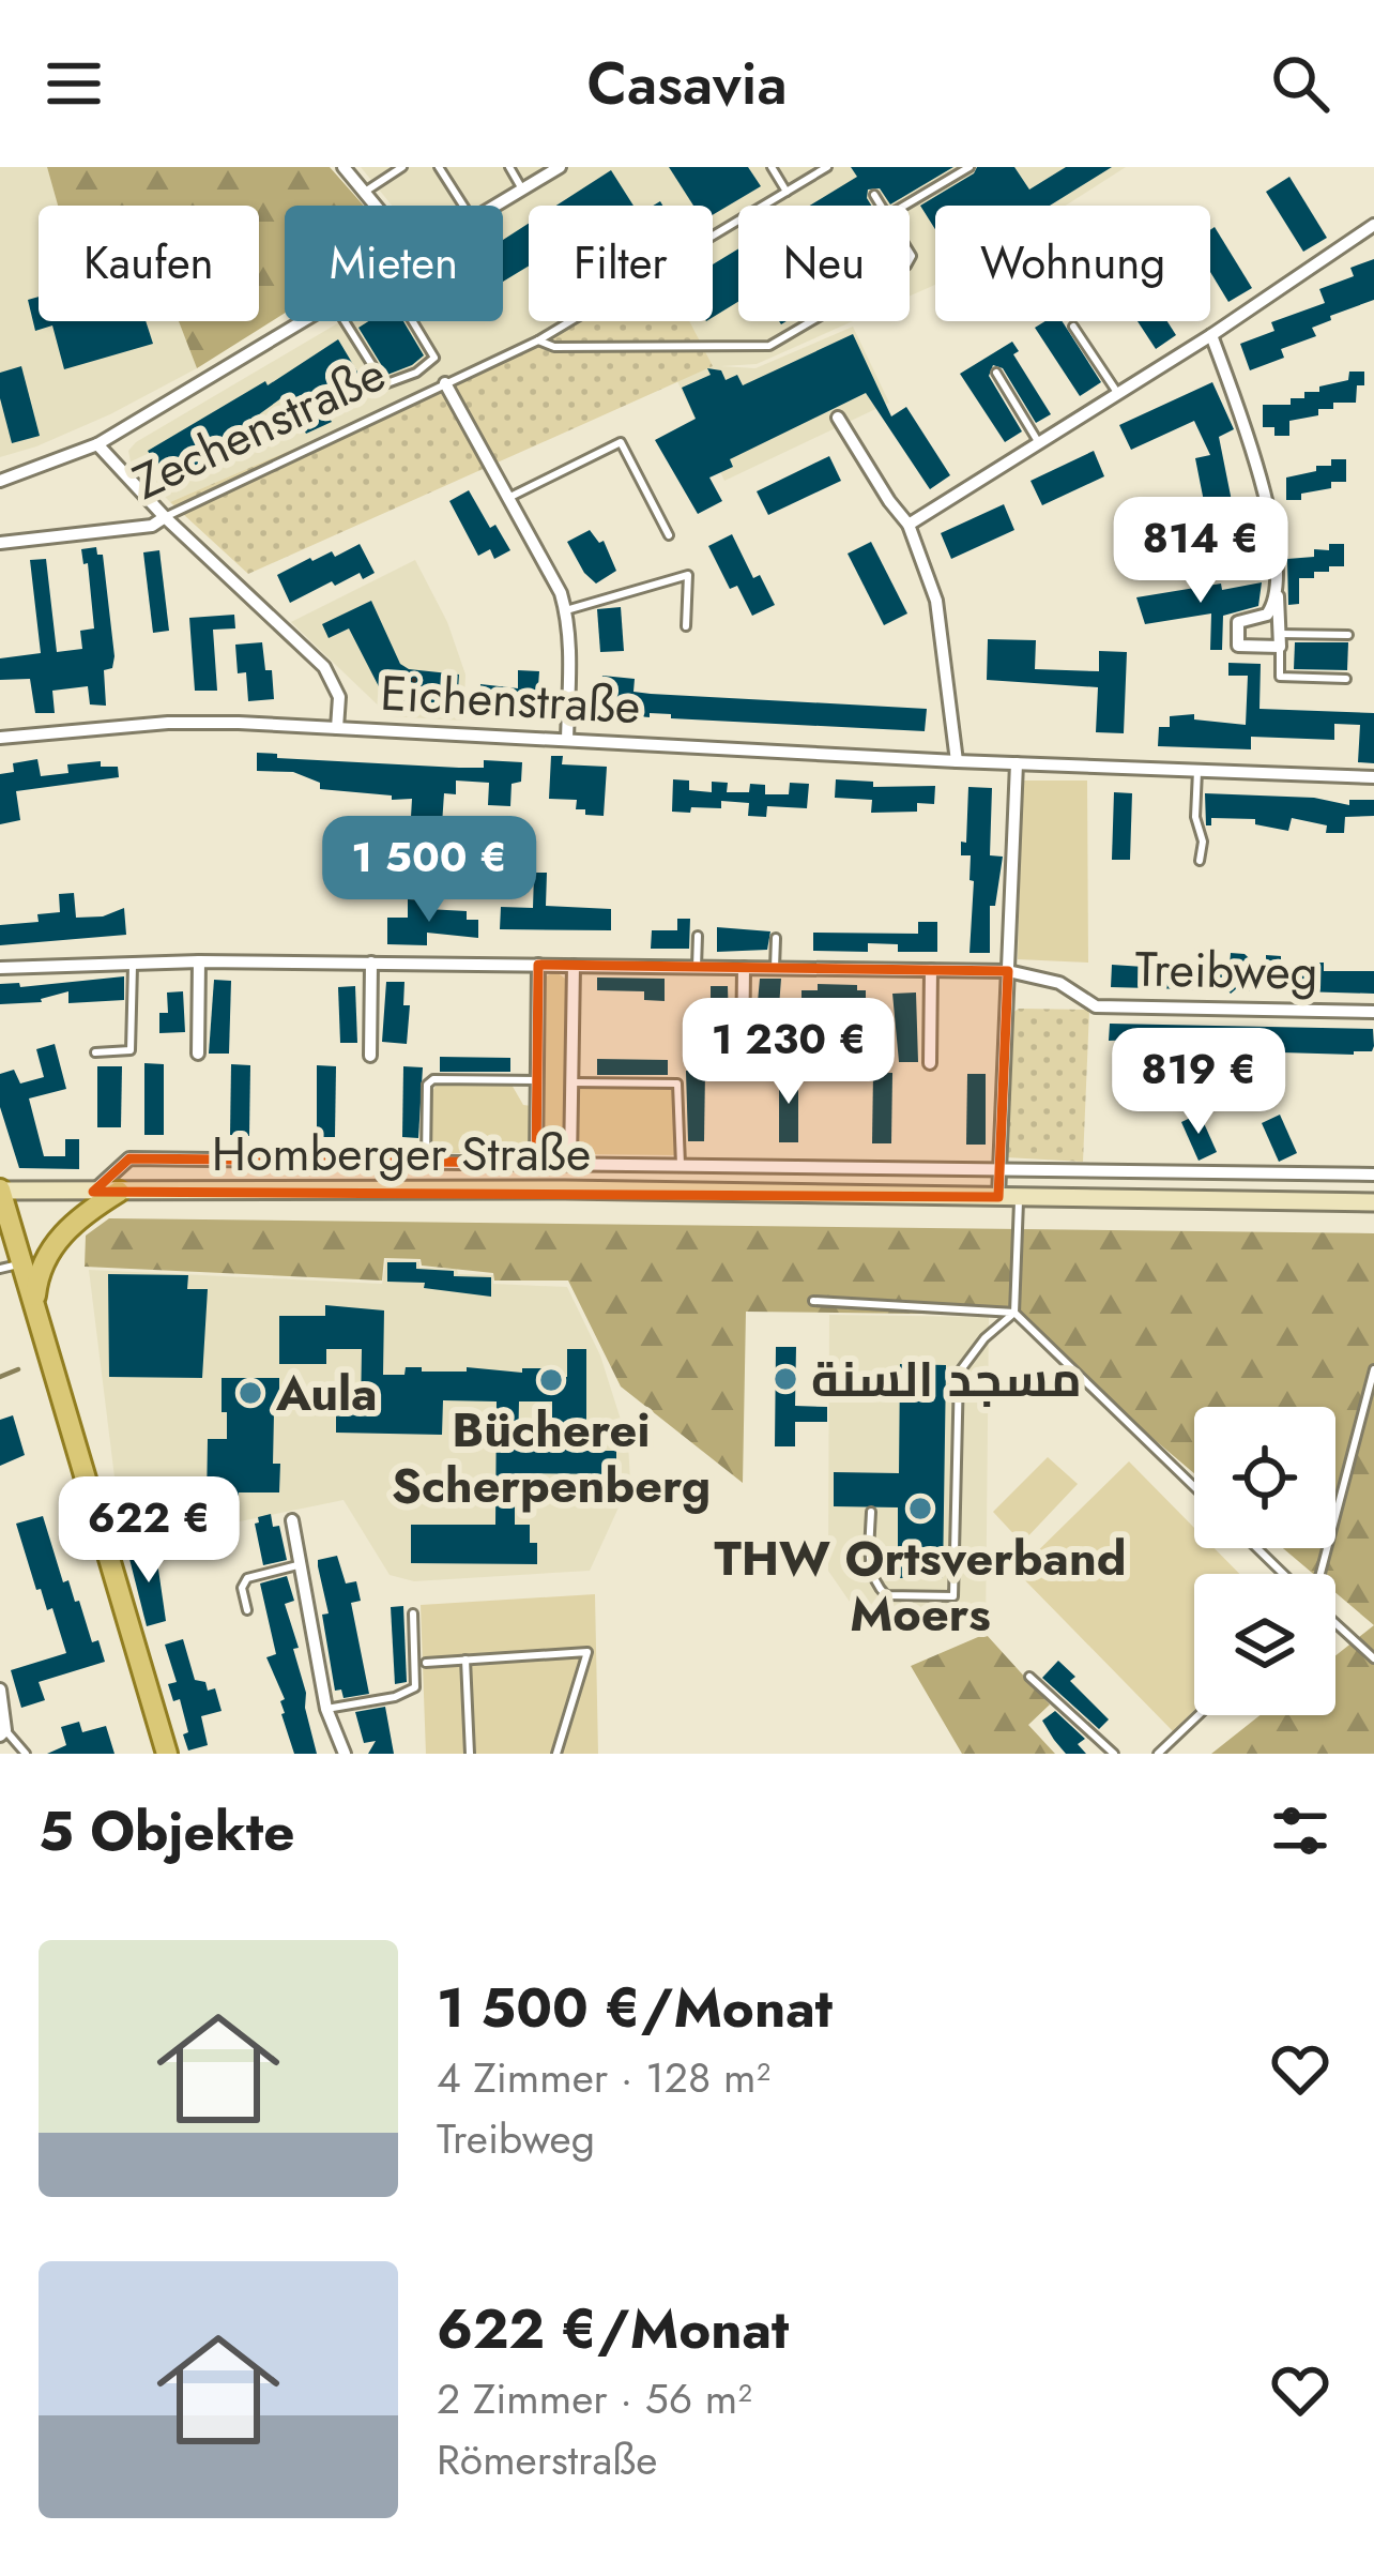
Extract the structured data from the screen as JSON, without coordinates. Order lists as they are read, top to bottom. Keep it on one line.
{"streets":{"main road":["Homberger Straße"],"street":["Zechenstraße","Eichenstraße","Treibweg"]},"crossings":[["Treibweg","Homberger Straße"]],"places":["مسجد السنة","Bücherei Scherpenberg","Aula","THW Ortsverband Moers"],"page":{"header":"Casavia","chip":["Kaufen","Mieten","Filter","Neu","Wohnung"],"price":["814 €","1 500 €","1 230 €","819 €","622 €"],"heading":"5 Objekte","list":[{"name":"1 500 €/Monat","note":"4 Zimmer · 128 m² · Treibweg"},{"name":"622 €/Monat","note":"2 Zimmer · 56 m² · Römerstraße"}]}}
